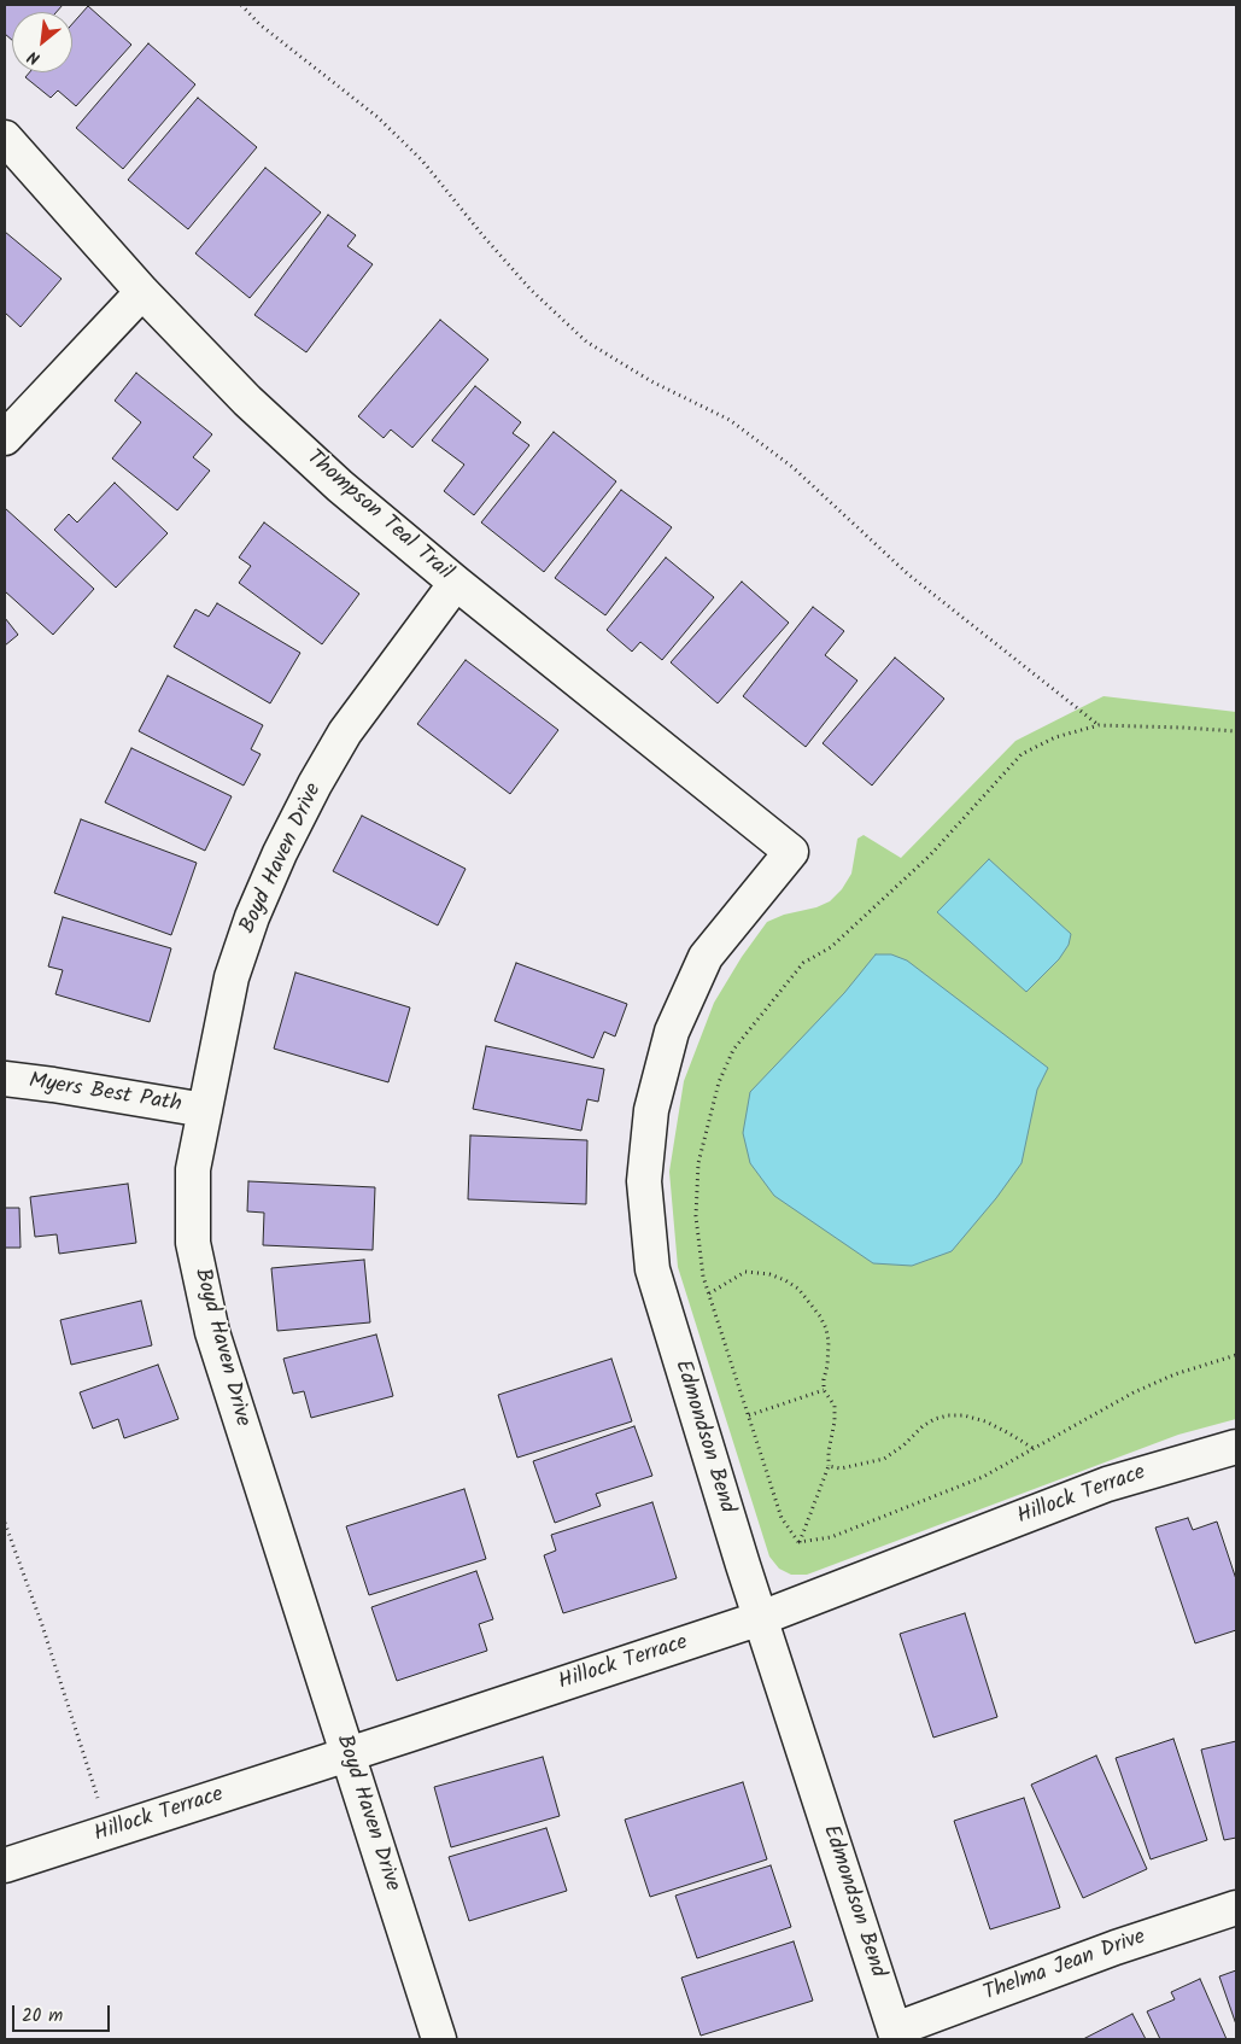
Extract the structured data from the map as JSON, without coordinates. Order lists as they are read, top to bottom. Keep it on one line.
{"streets":{"street":["Thompson Teal Trail","Boyd Haven Drive","Myers Best Path","Edmondson Bend","Hillock Terrace","Thelma Jean Drive"]},"crossings":[["Thompson Teal Trail","Boyd Haven Drive"],["Thompson Teal Trail","Edmondson Bend"],["Boyd Haven Drive","Myers Best Path"],["Boyd Haven Drive","Hillock Terrace"],["Edmondson Bend","Hillock Terrace"],["Edmondson Bend","Thelma Jean Drive"]],"scale_bar":"20 m","north":"bottom left"}
